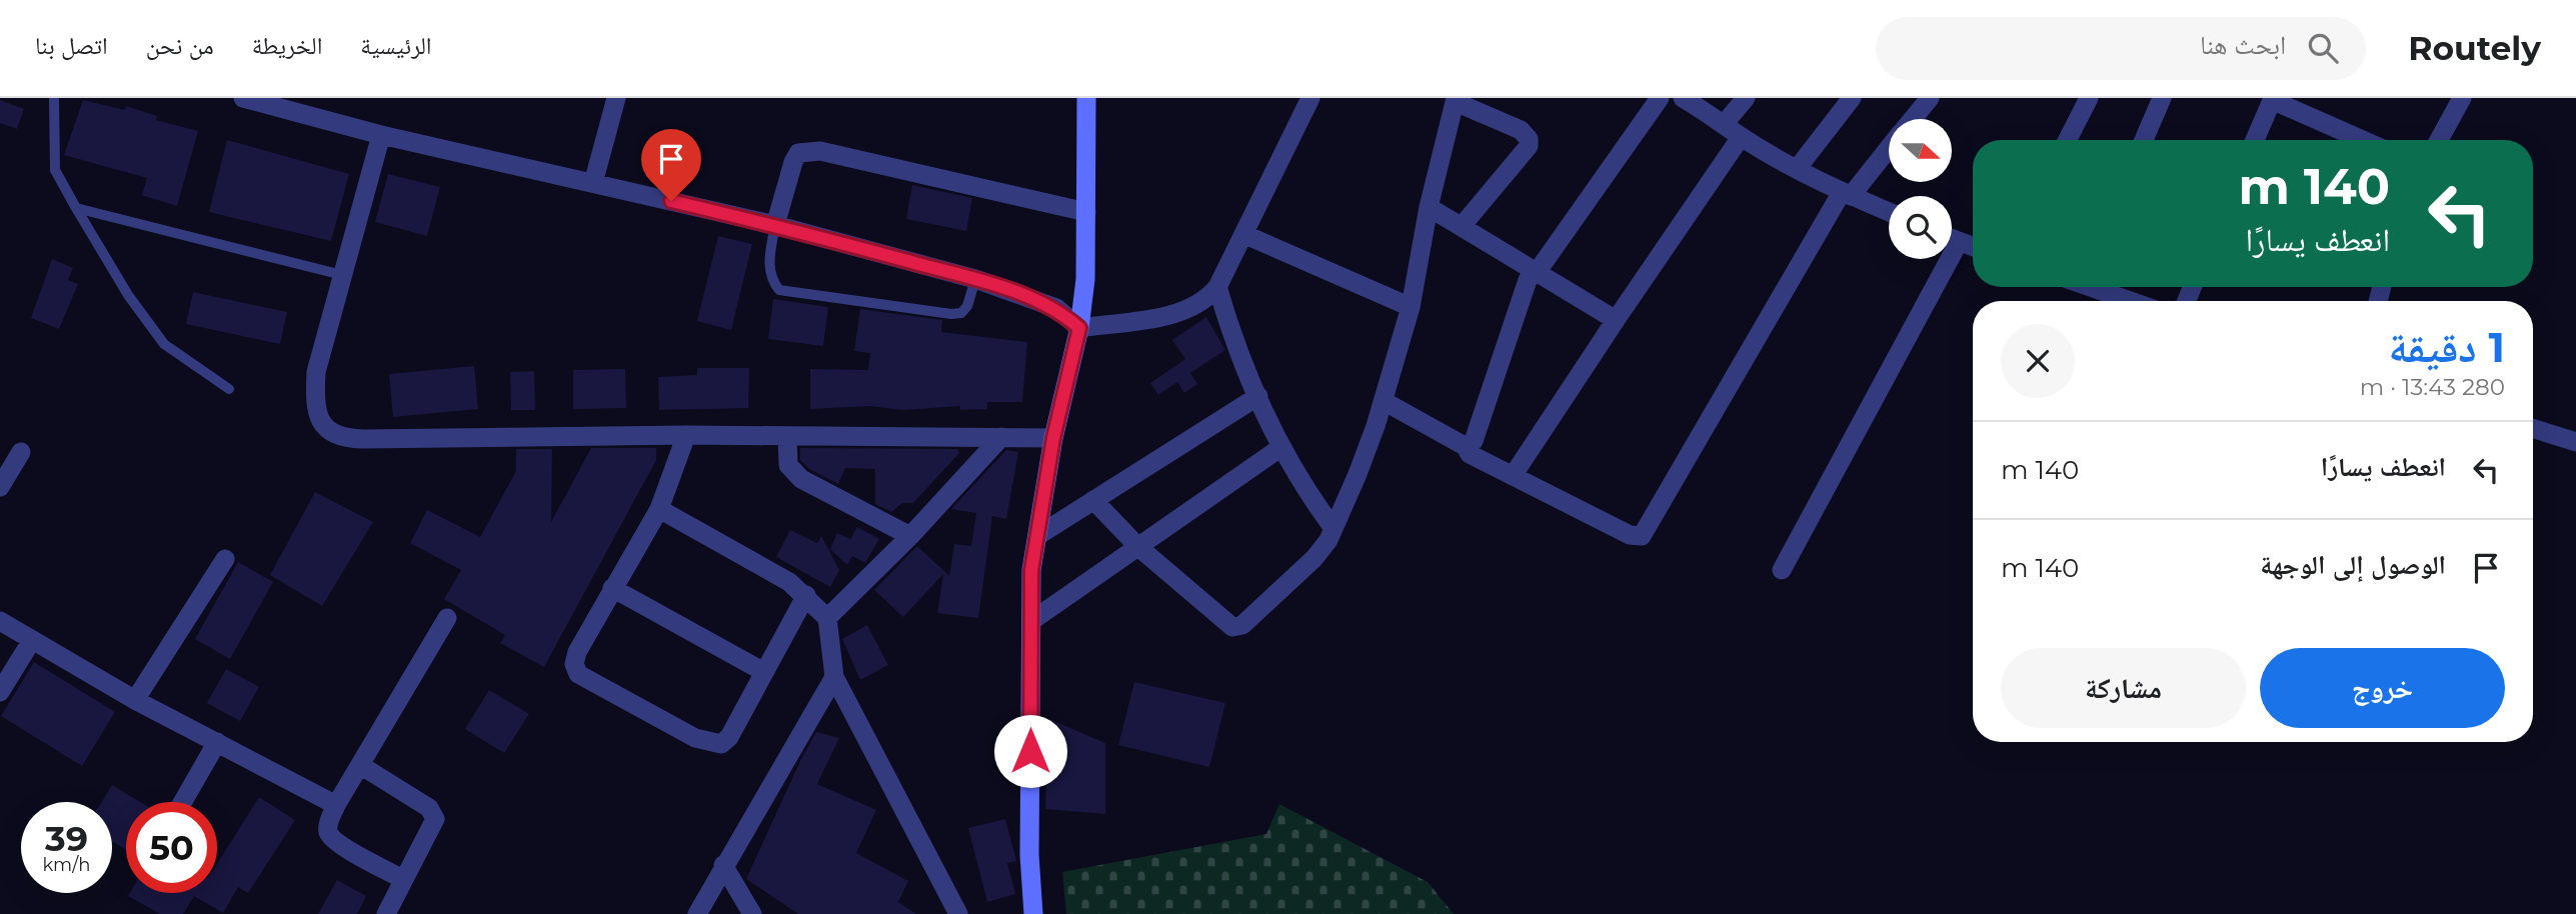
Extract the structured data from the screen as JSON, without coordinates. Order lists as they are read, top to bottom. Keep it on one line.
{"north":"right","page":{"header":"Routely","search":"ابحث هنا","nav":["الرئيسية","الخريطة","من نحن","اتصل بنا"],"turn":["140 m","انعطف يسارًا"],"heading":["1 دقيقة","280 m · 13:43"],"list":[{"name":"انعطف يسارًا","value":"140 m"},{"name":"الوصول إلى الوجهة","value":"140 m"}],"buttons":["خروج","مشاركة"],"speed":"39 km/h","limit":"50"}}
